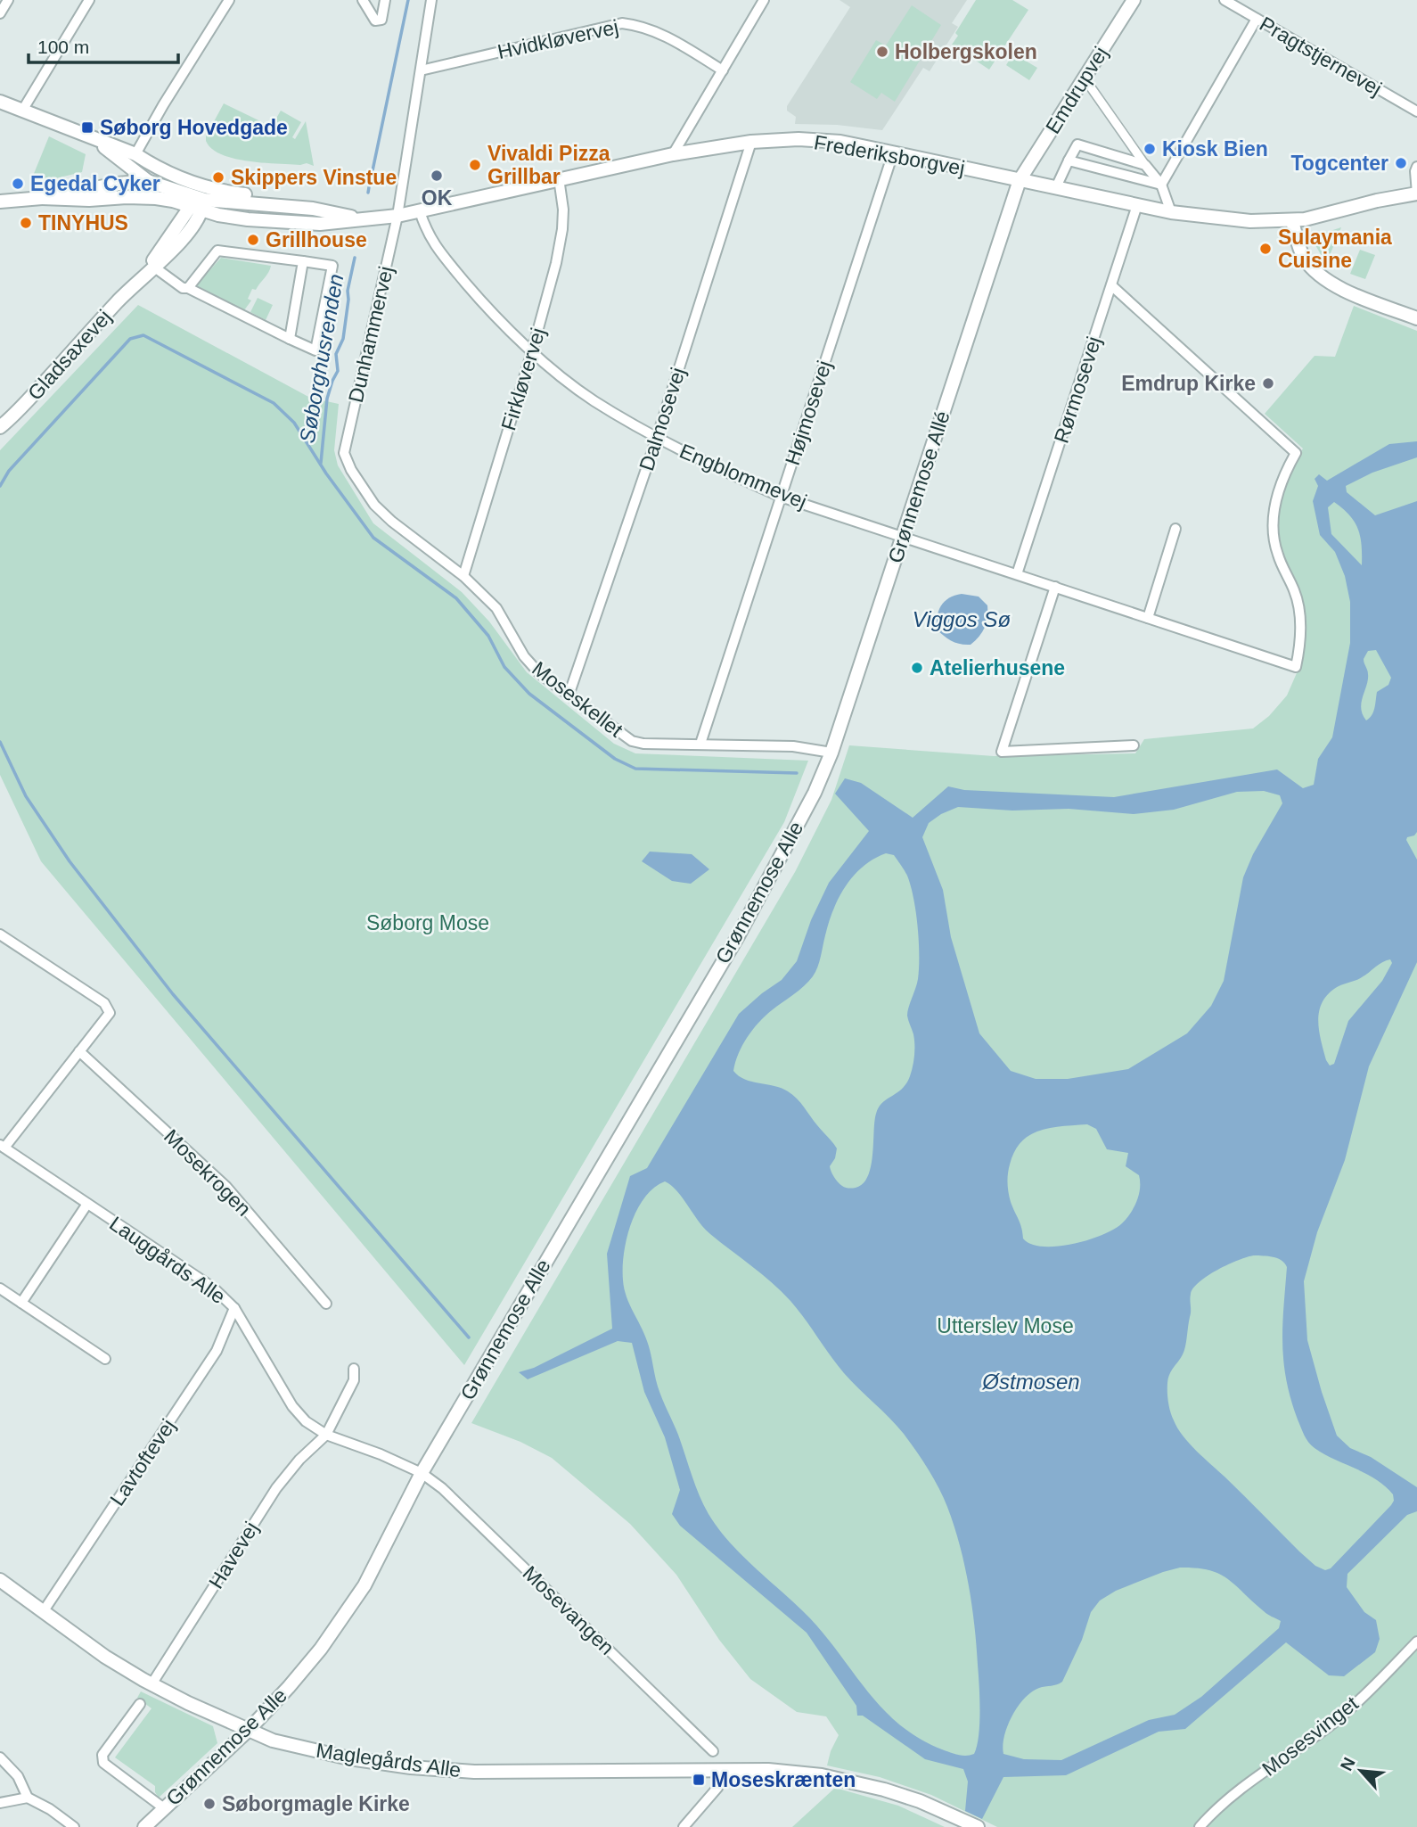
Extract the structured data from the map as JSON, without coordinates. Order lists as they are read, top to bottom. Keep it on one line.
{"streets":{"street":["Hvidkløvervej","Pragtstjernevej","Emdrupvej","Frederiksborgvej","Dunhammervej","Gladsaxevej","Firkløvervej","Rørmosevej","Højmosevej","Dalmosevej","Engblommevej","Grønnemose Allé","Moseskellet","Grønnemose Alle","Mosekrogen","Lauggårds Alle","Lavtoftevej","Havevej","Mosevangen","Mosesvinget","Maglegårds Alle"]},"crossings":[["Hvidkløvervej","Dunhammervej"],["Emdrupvej","Frederiksborgvej"],["Emdrupvej","Grønnemose Allé"],["Frederiksborgvej","Dunhammervej"],["Frederiksborgvej","Gladsaxevej"],["Frederiksborgvej","Firkløvervej"],["Frederiksborgvej","Rørmosevej"],["Frederiksborgvej","Højmosevej"],["Frederiksborgvej","Dalmosevej"],["Frederiksborgvej","Engblommevej"],["Frederiksborgvej","Grønnemose Allé"],["Dunhammervej","Moseskellet"],["Firkløvervej","Engblommevej"],["Firkløvervej","Moseskellet"],["Rørmosevej","Engblommevej"],["Højmosevej","Engblommevej"],["Højmosevej","Moseskellet"],["Dalmosevej","Engblommevej"],["Dalmosevej","Moseskellet"],["Engblommevej","Grønnemose Allé"],["Grønnemose Allé","Moseskellet"],["Grønnemose Allé","Grønnemose Alle"],["Grønnemose Alle","Lauggårds Alle"],["Grønnemose Alle","Mosevangen"],["Grønnemose Alle","Maglegårds Alle"],["Lauggårds Alle","Lavtoftevej"],["Lauggårds Alle","Havevej"],["Lauggårds Alle","Mosevangen"],["Lavtoftevej","Maglegårds Alle"],["Havevej","Maglegårds Alle"]],"water":["Søborghusrenden","Viggos Sø","Østmosen"],"parks":["Søborg Mose","Utterslev Mose"],"places":{"other":["Holbergskolen","Kiosk Bien","Togcenter","Vivaldi Pizza Grillbar","OK","Skippers Vinstue","Egedal Cyker","TINYHUS","Grillhouse","Sulaymania Cuisine","Emdrup Kirke","Atelierhusene","Søborgmagle Kirke"],"transit":["Søborg Hovedgade","Moseskrænten"]},"scale_bar":"100 m","north":"top left"}
